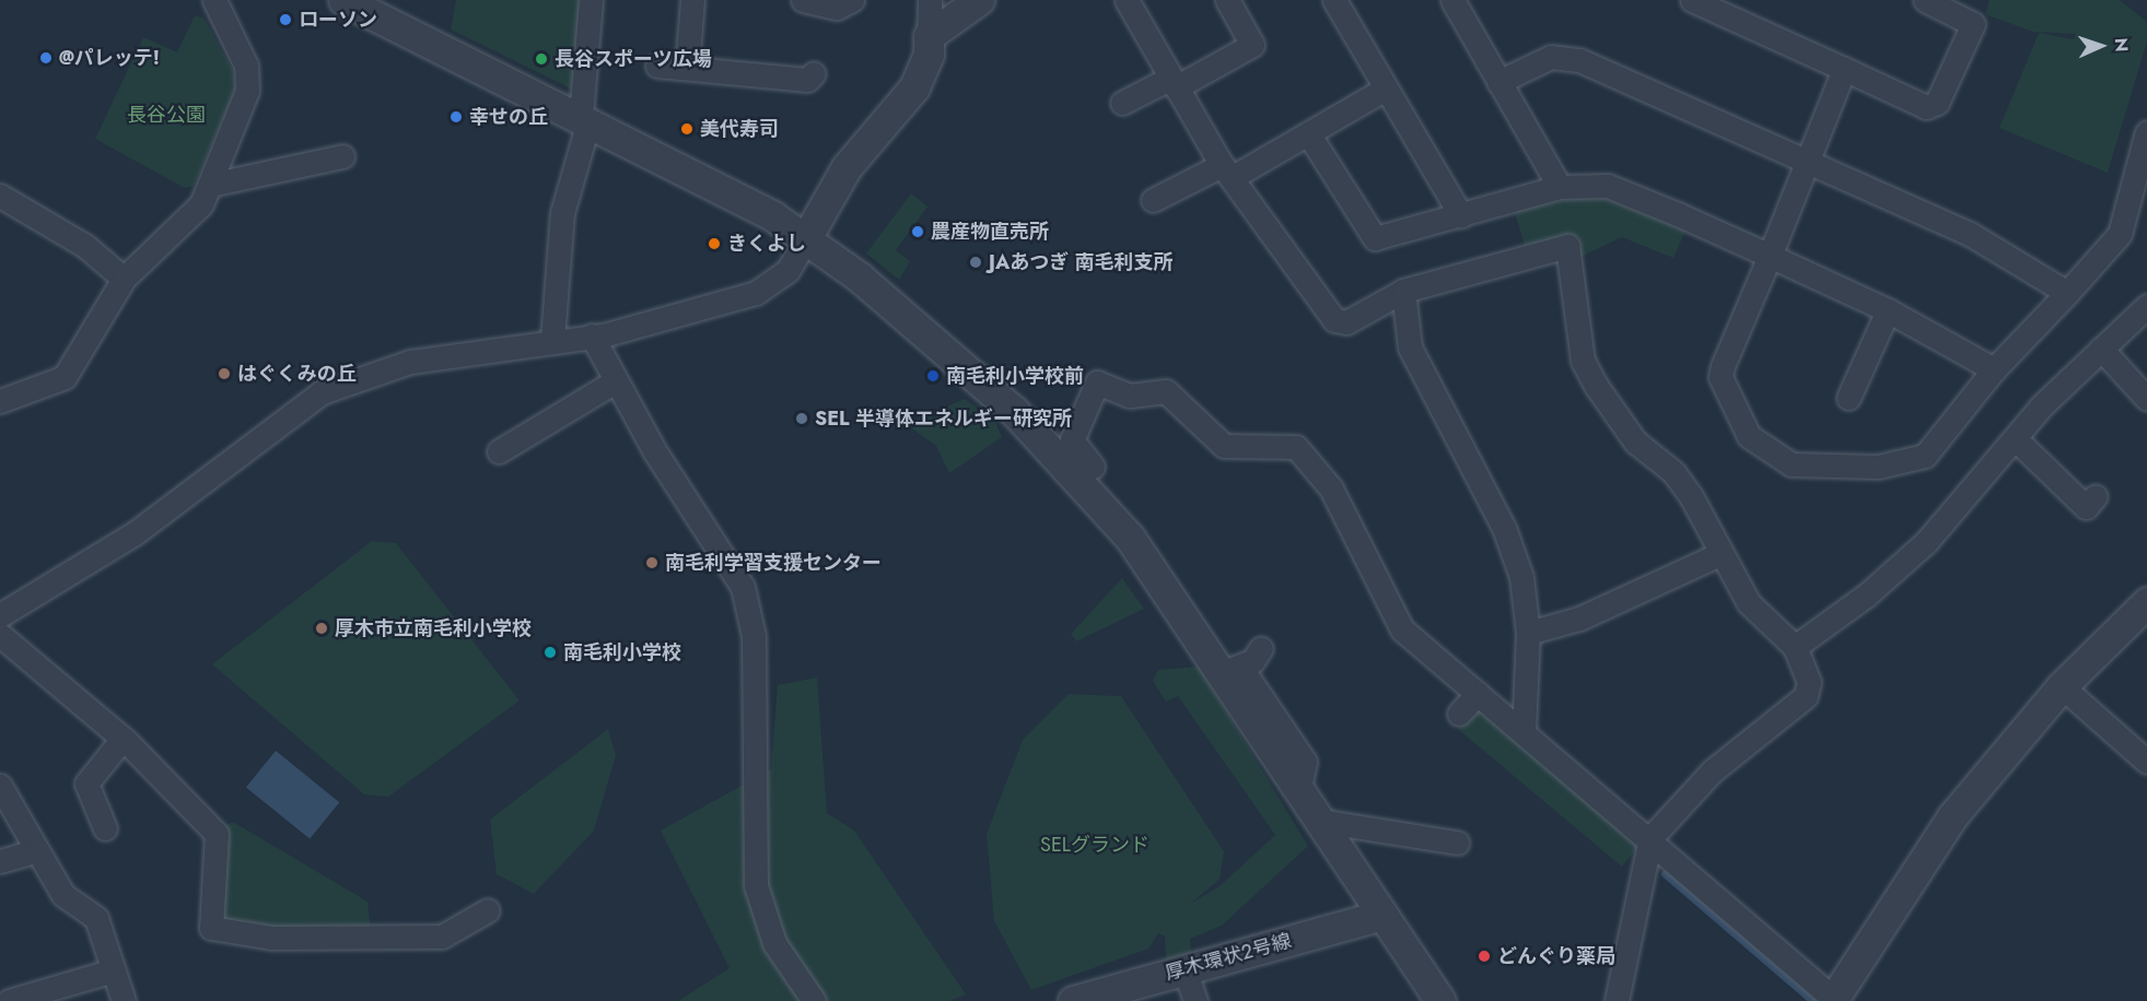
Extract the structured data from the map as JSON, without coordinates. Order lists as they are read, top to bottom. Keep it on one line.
{"streets":{"street":["厚木環状2号線"]},"parks":["長谷公園","SELグランド"],"places":["ローソン","@パレッテ!","長谷スポーツ広場","幸せの丘","美代寿司","農産物直売所","きくよし","JAあつぎ 南毛利支所","はぐくみの丘","南毛利小学校前","SEL 半導体エネルギー研究所","南毛利学習支援センター","厚木市立南毛利小学校","南毛利小学校","どんぐり薬局"],"north":"right"}
